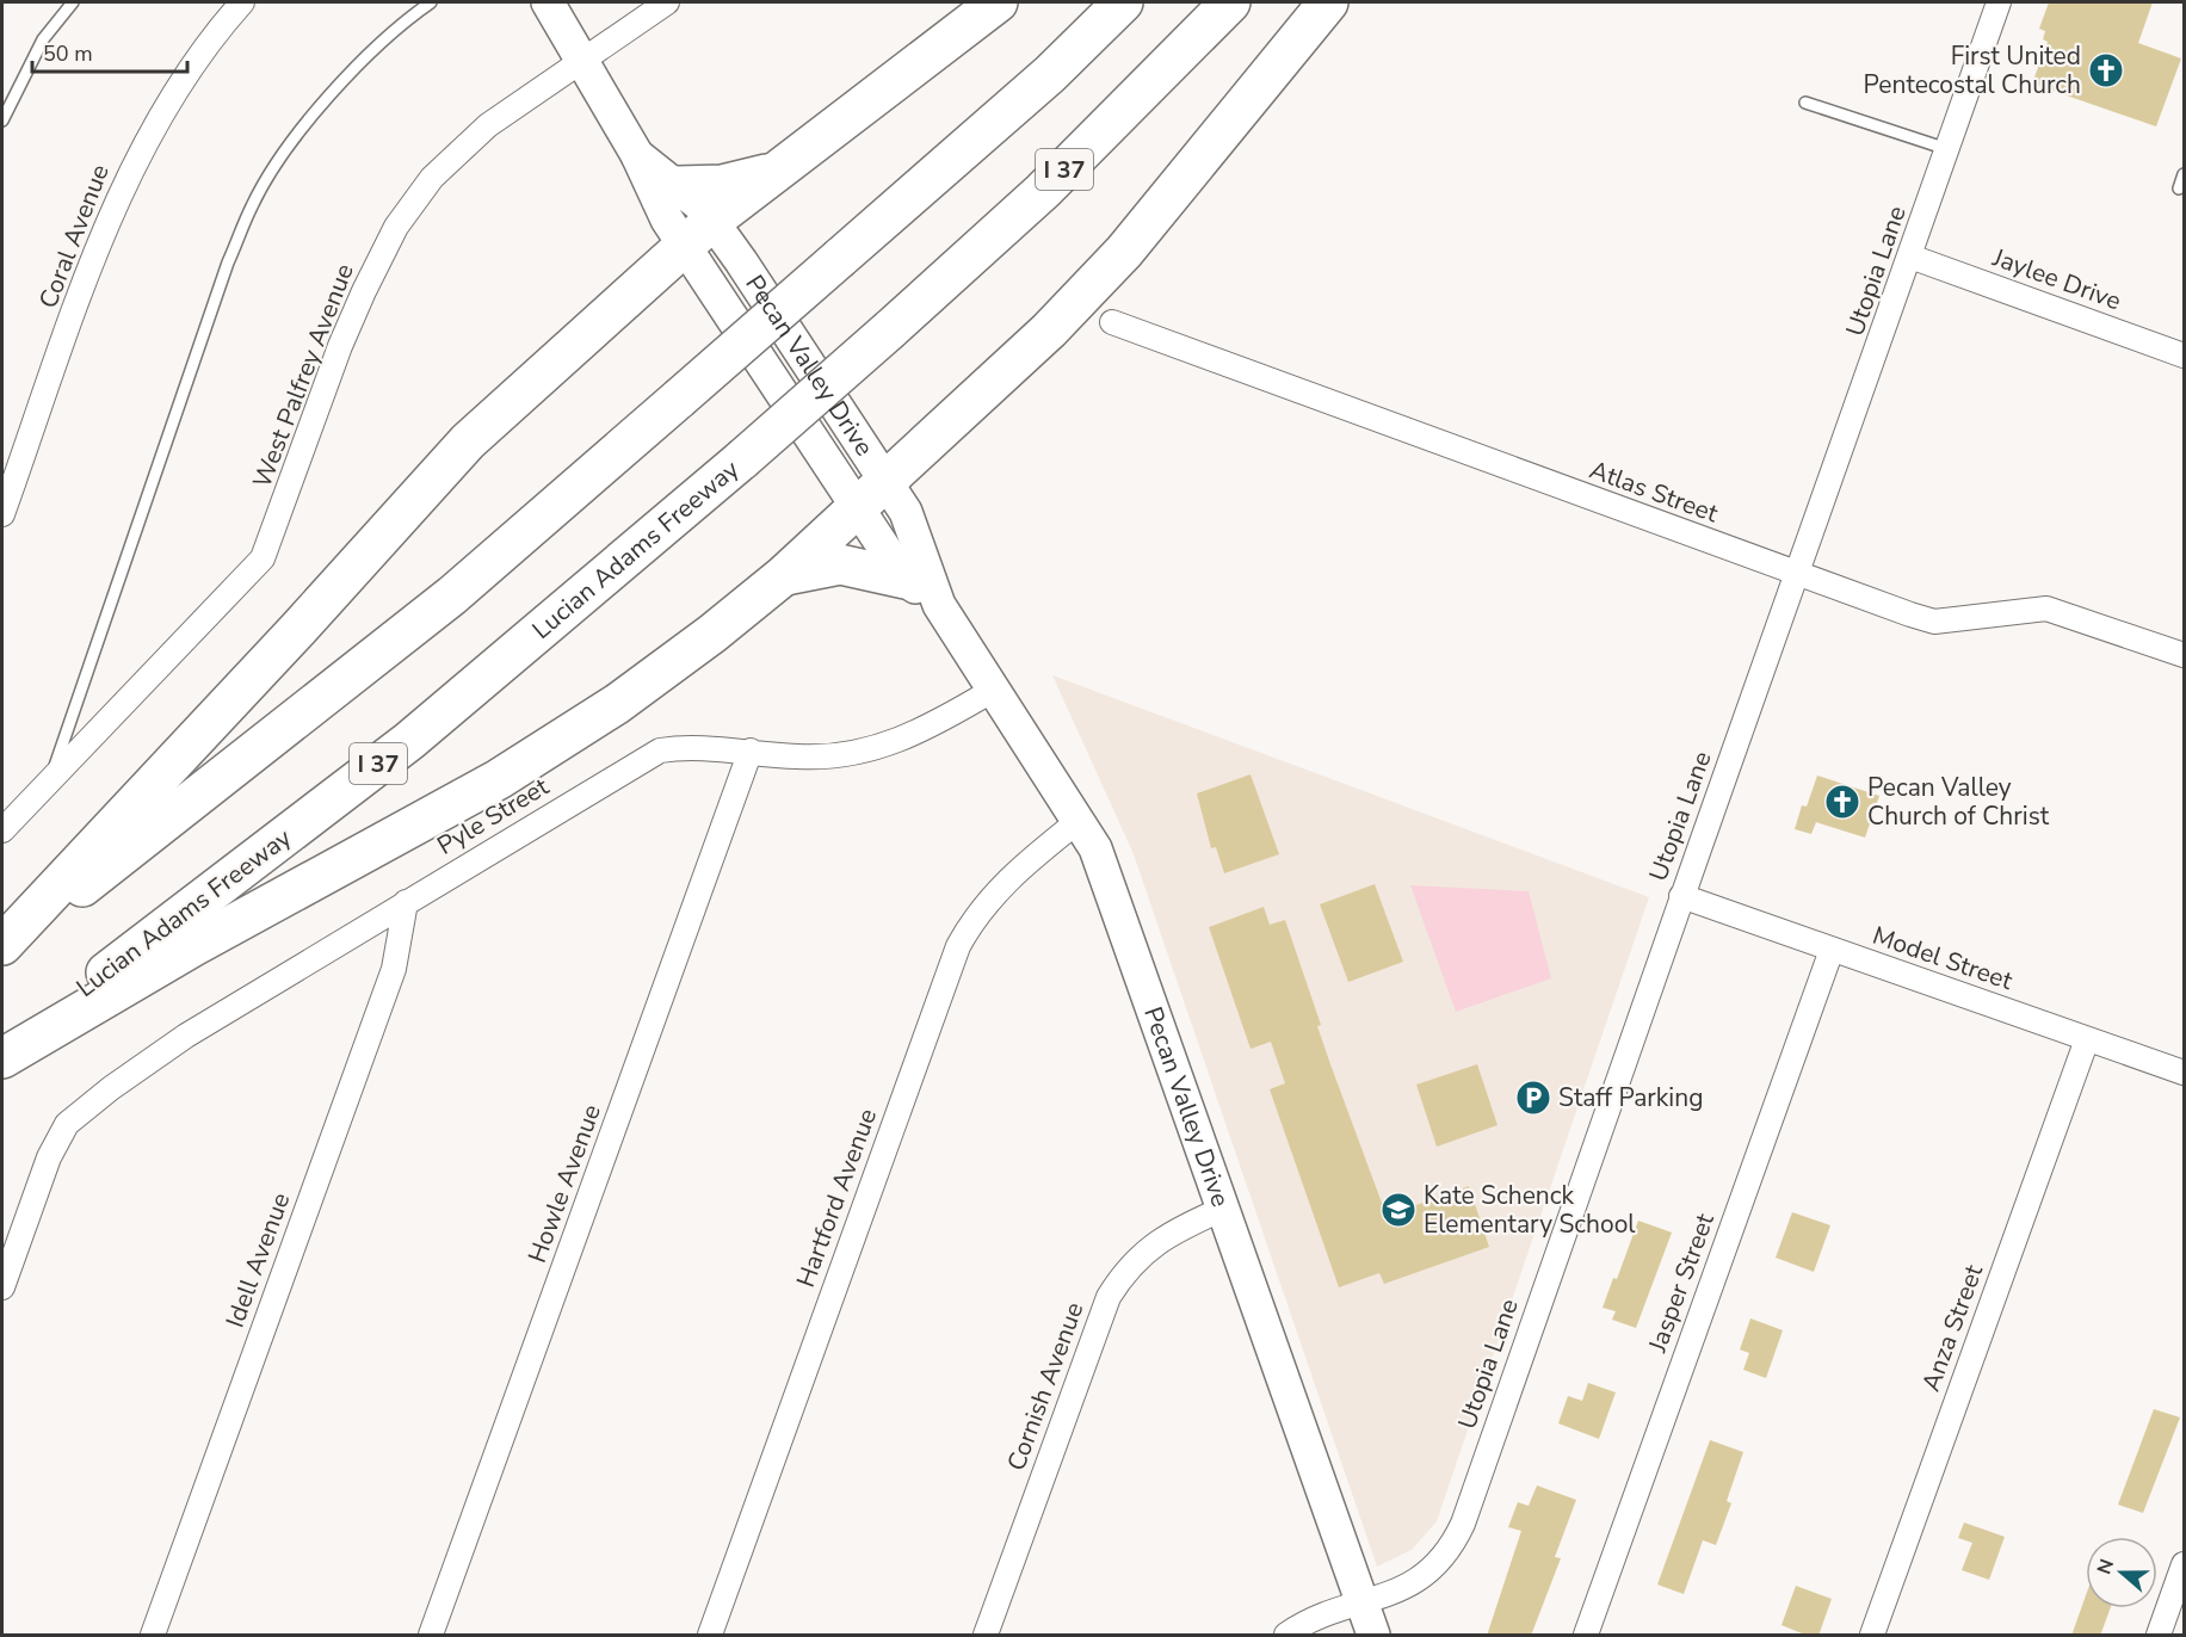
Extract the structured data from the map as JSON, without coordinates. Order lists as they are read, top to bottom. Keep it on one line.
{"streets":{"highway":["I 37","Lucian Adams Freeway"],"main road":["Pecan Valley Drive"],"street":["Coral Avenue","Utopia Lane","Jaylee Drive","West Palfrey Avenue","Atlas Street","Pyle Street","Model Street","Howle Avenue","Hartford Avenue","Idell Avenue","Jasper Street","Anza Street","Cornish Avenue"]},"crossings":[["Utopia Lane","Jaylee Drive"],["Utopia Lane","Pecan Valley Drive"],["Utopia Lane","Atlas Street"],["Utopia Lane","Model Street"],["Pecan Valley Drive","West Palfrey Avenue"],["Pecan Valley Drive","Pyle Street"],["Pecan Valley Drive","Hartford Avenue"],["Pecan Valley Drive","Cornish Avenue"],["Pyle Street","Howle Avenue"],["Pyle Street","Idell Avenue"],["Model Street","Jasper Street"],["Model Street","Anza Street"]],"places":{"church":["First United Pentecostal Church","Pecan Valley Church of Christ"],"parking":["Staff Parking"],"school or university":["Kate Schenck Elementary School"]},"scale_bar":"50 m","north":"left"}
